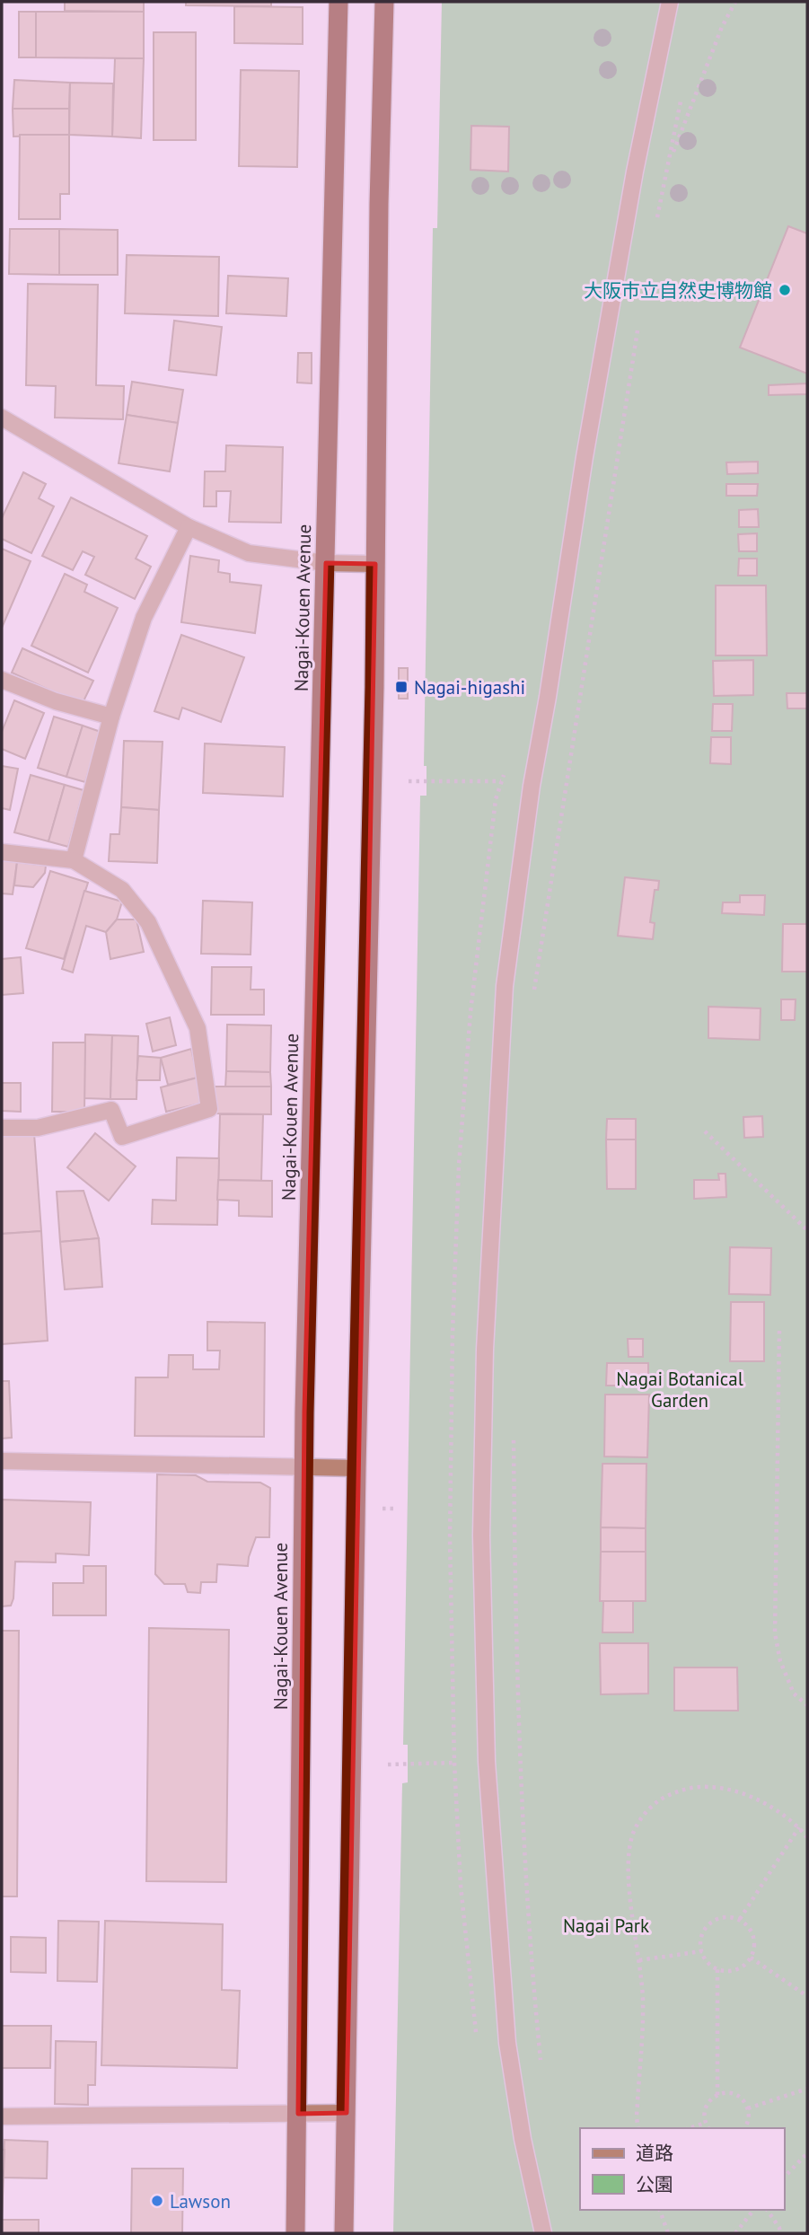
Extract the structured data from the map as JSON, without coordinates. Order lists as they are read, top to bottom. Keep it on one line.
{"streets":{"highway":["Nagai-Kouen Avenue"]},"parks":["Nagai Botanical Garden","Nagai Park"],"places":{"other":["大阪市立自然史博物館","Lawson"],"transit":["Nagai-higashi"]},"legend":["道路","公園"]}
